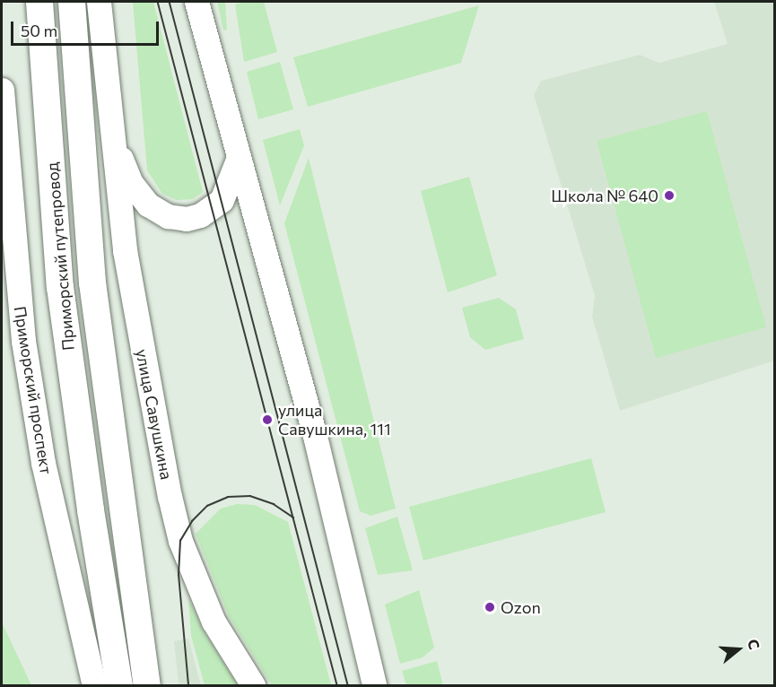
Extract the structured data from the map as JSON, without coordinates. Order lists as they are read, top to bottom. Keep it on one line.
{"streets":{"main road":["Приморский путепровод","Приморский проспект","улица Савушкина"]},"places":["Школа № 640","улица Савушкина, 111","Ozon"],"scale_bar":"50 m","north":"right"}
